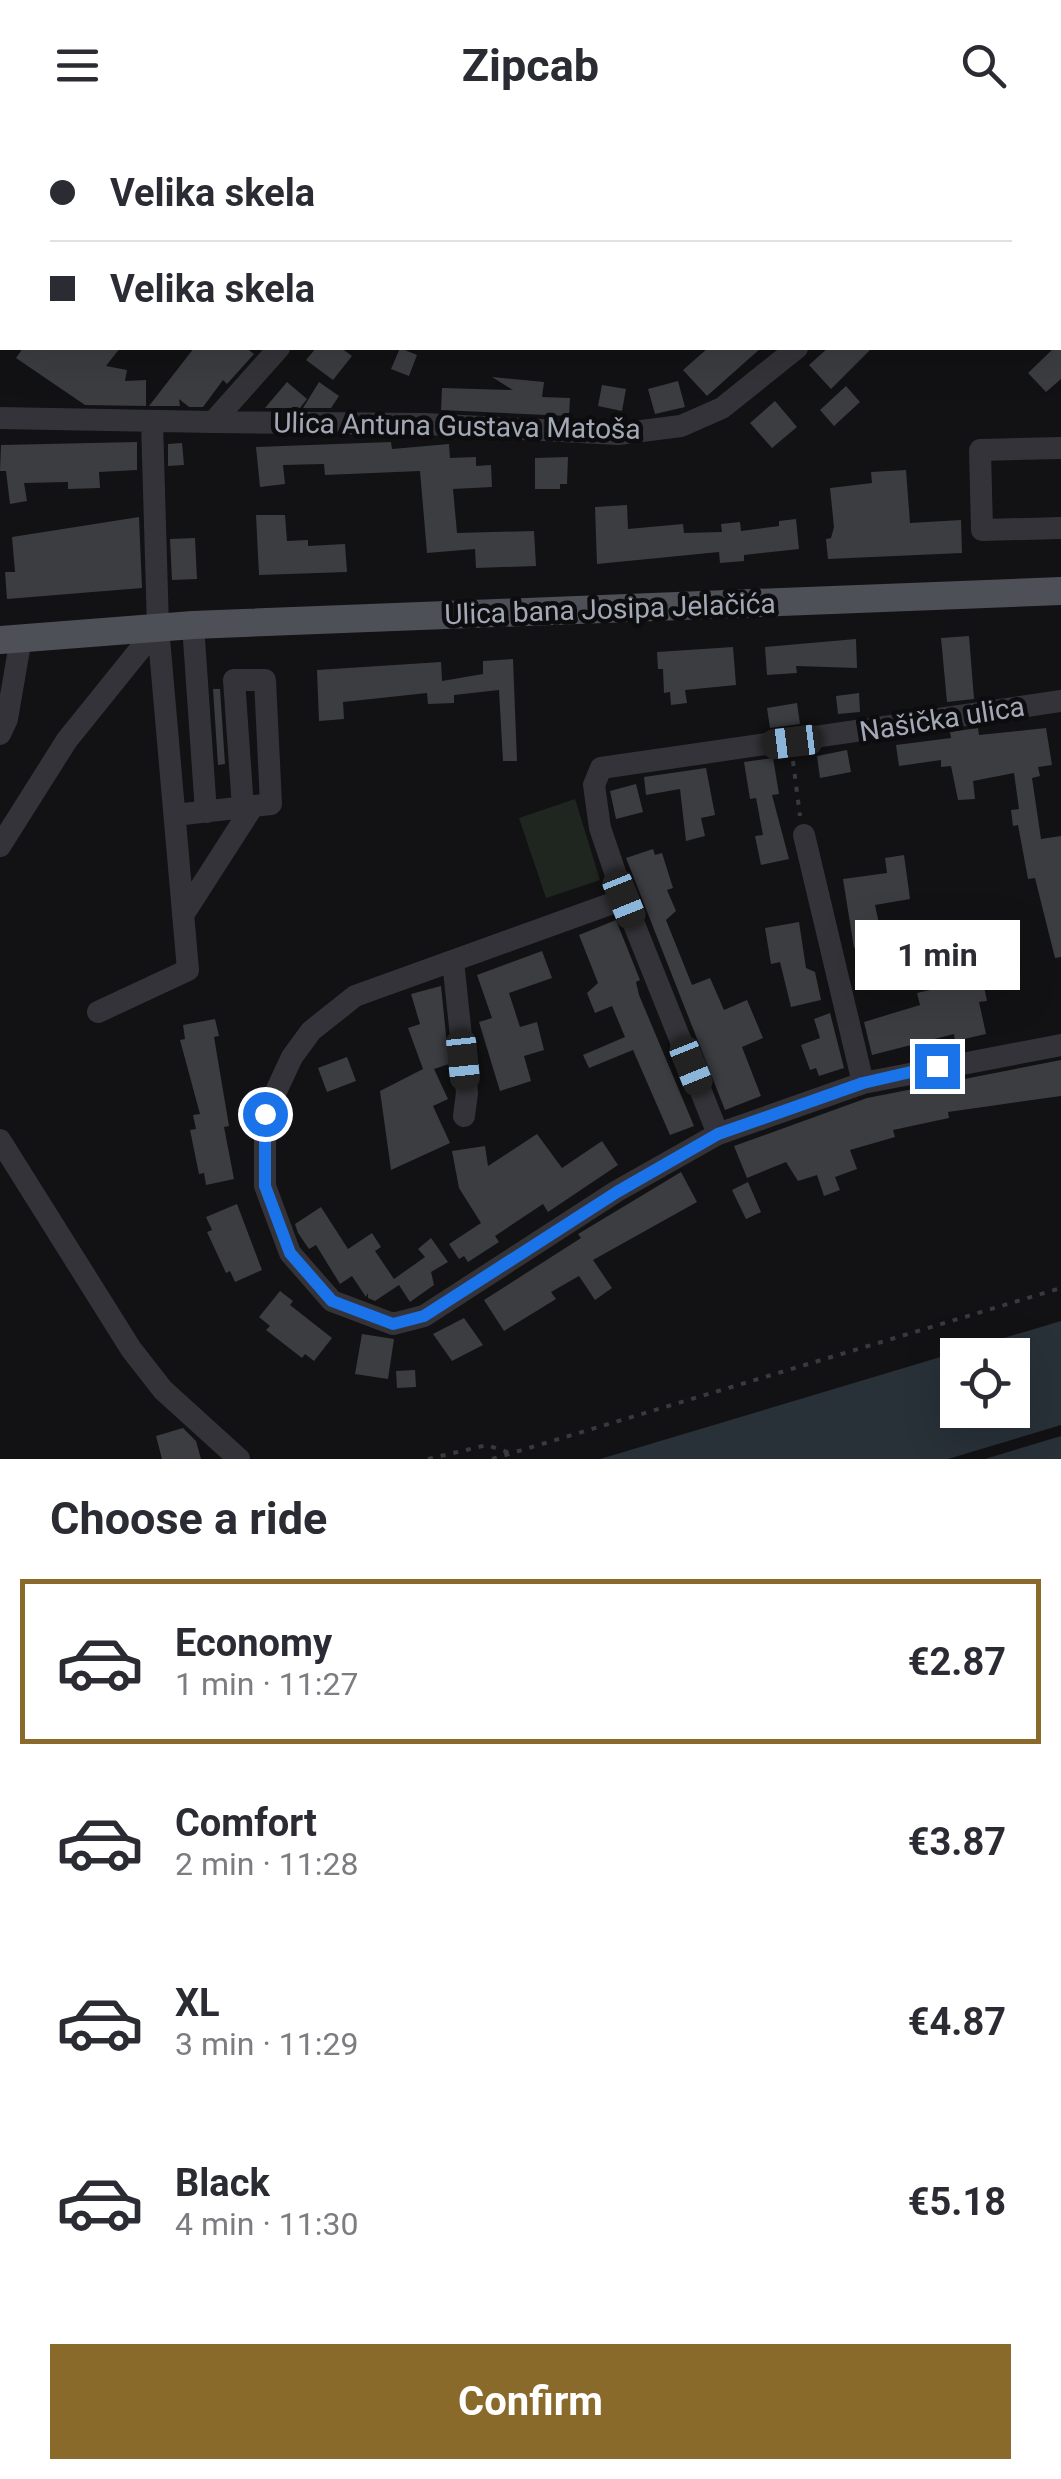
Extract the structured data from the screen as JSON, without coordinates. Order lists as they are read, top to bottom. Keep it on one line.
{"streets":{"main road":["Ulica bana Josipa Jelačića"],"street":["Ulica Antuna Gustava Matoša","Našička ulica"]},"page":{"header":"Zipcab","banner":["Velika skela","Velika skela"],"bubble":"1 min","heading":"Choose a ride","list":[{"name":"Economy","note":"1 min · 11:27","value":"€2.87"},{"name":"Comfort","note":"2 min · 11:28","value":"€3.87"},{"name":"XL","note":"3 min · 11:29","value":"€4.87"},{"name":"Black","note":"4 min · 11:30","value":"€5.18"}],"buttons":"Confirm"}}
